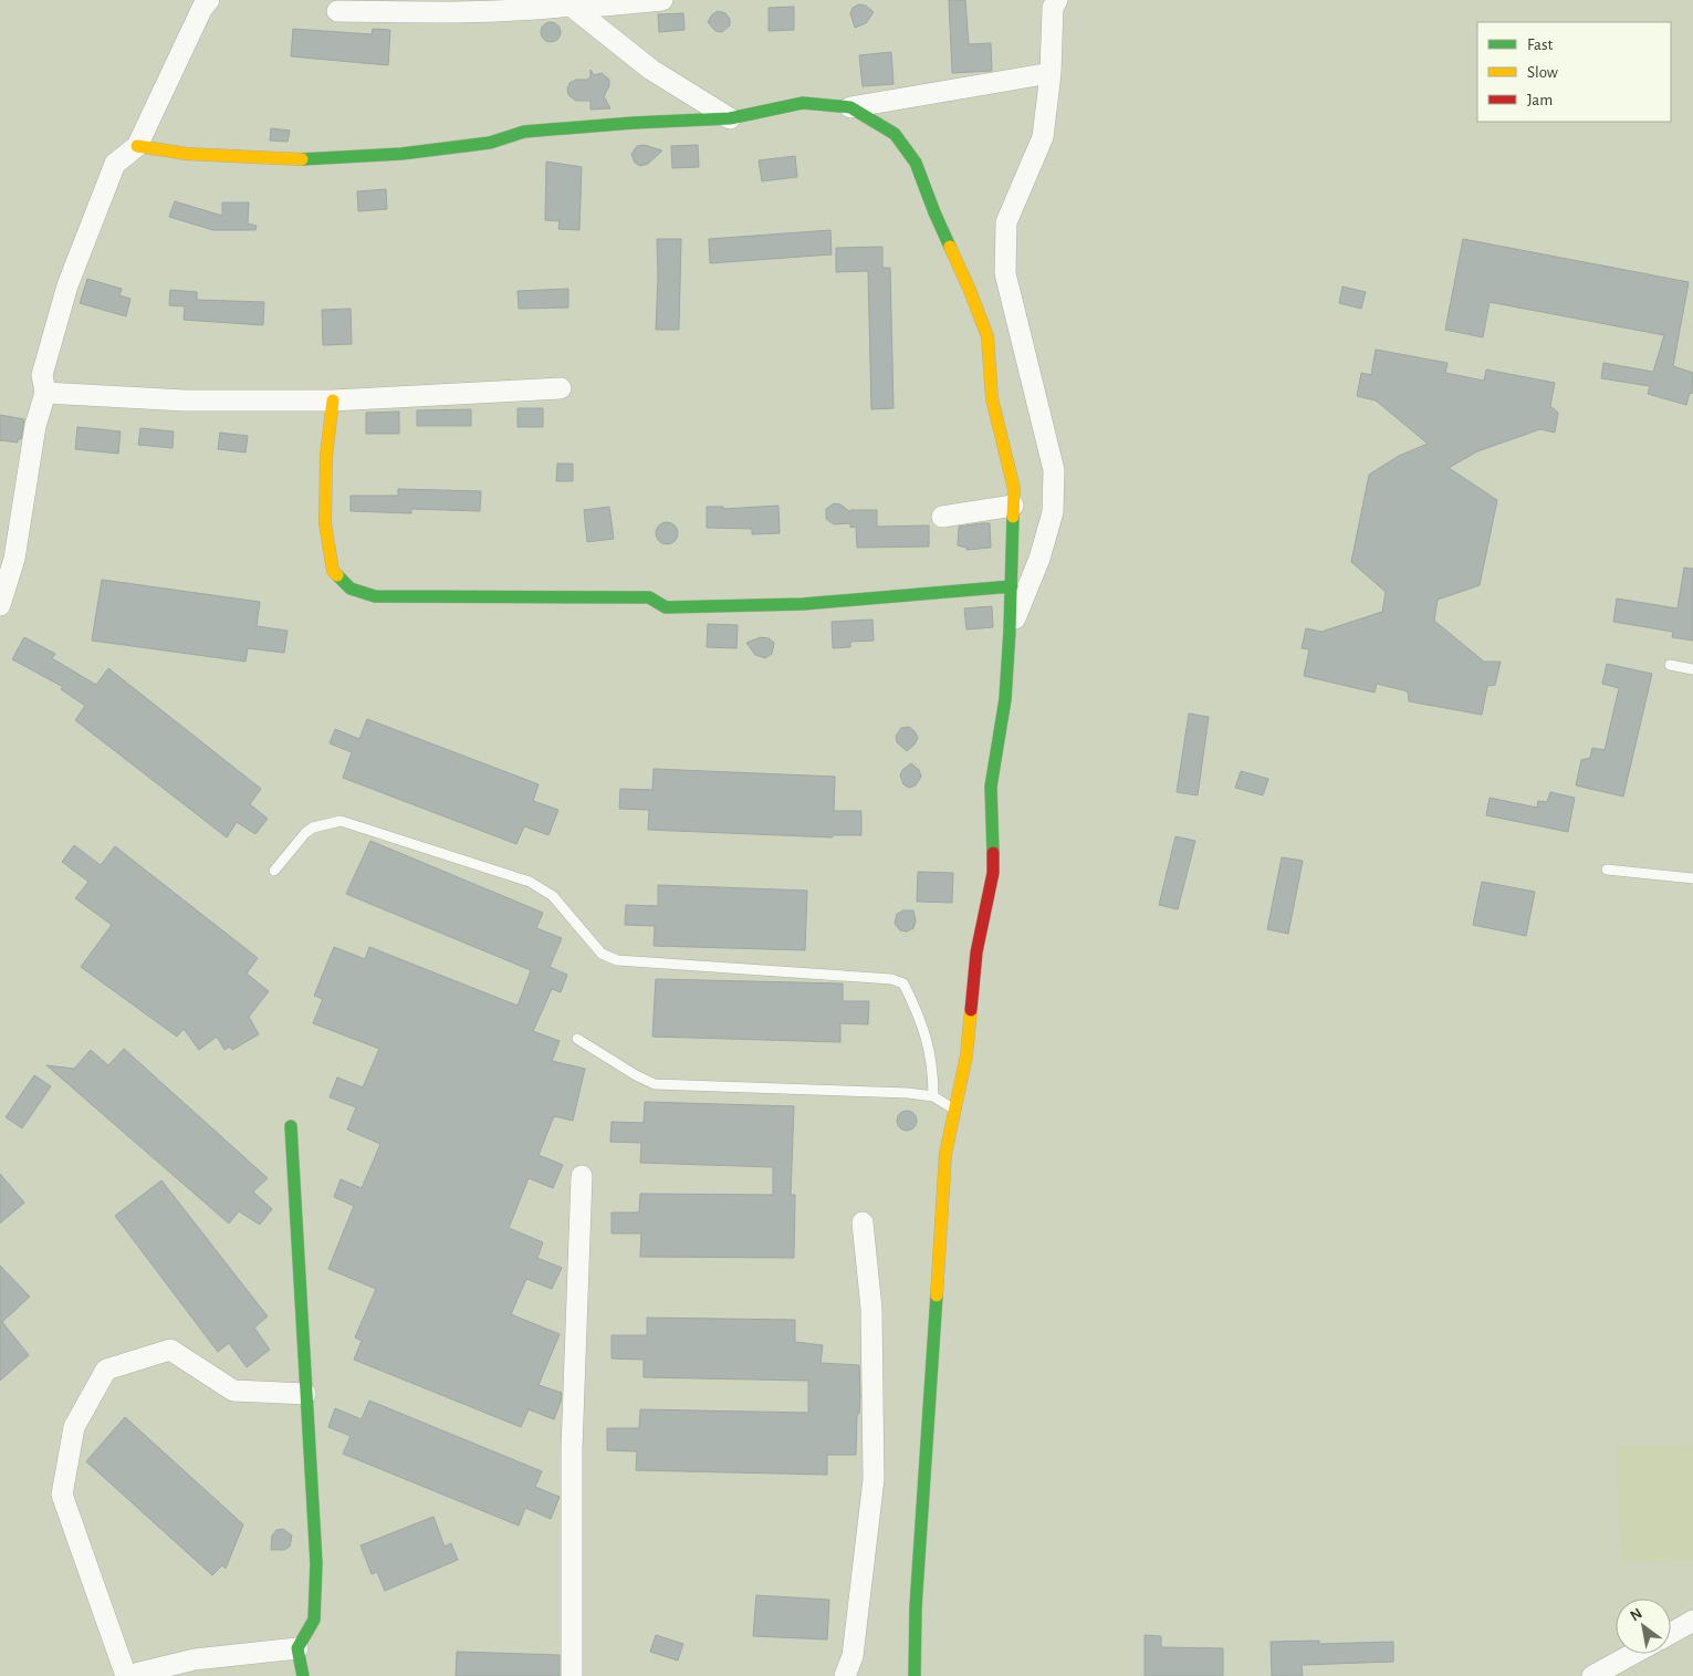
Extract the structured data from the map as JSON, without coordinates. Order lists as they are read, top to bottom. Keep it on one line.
{"legend":["Fast","Slow","Jam"],"north":"top left"}
